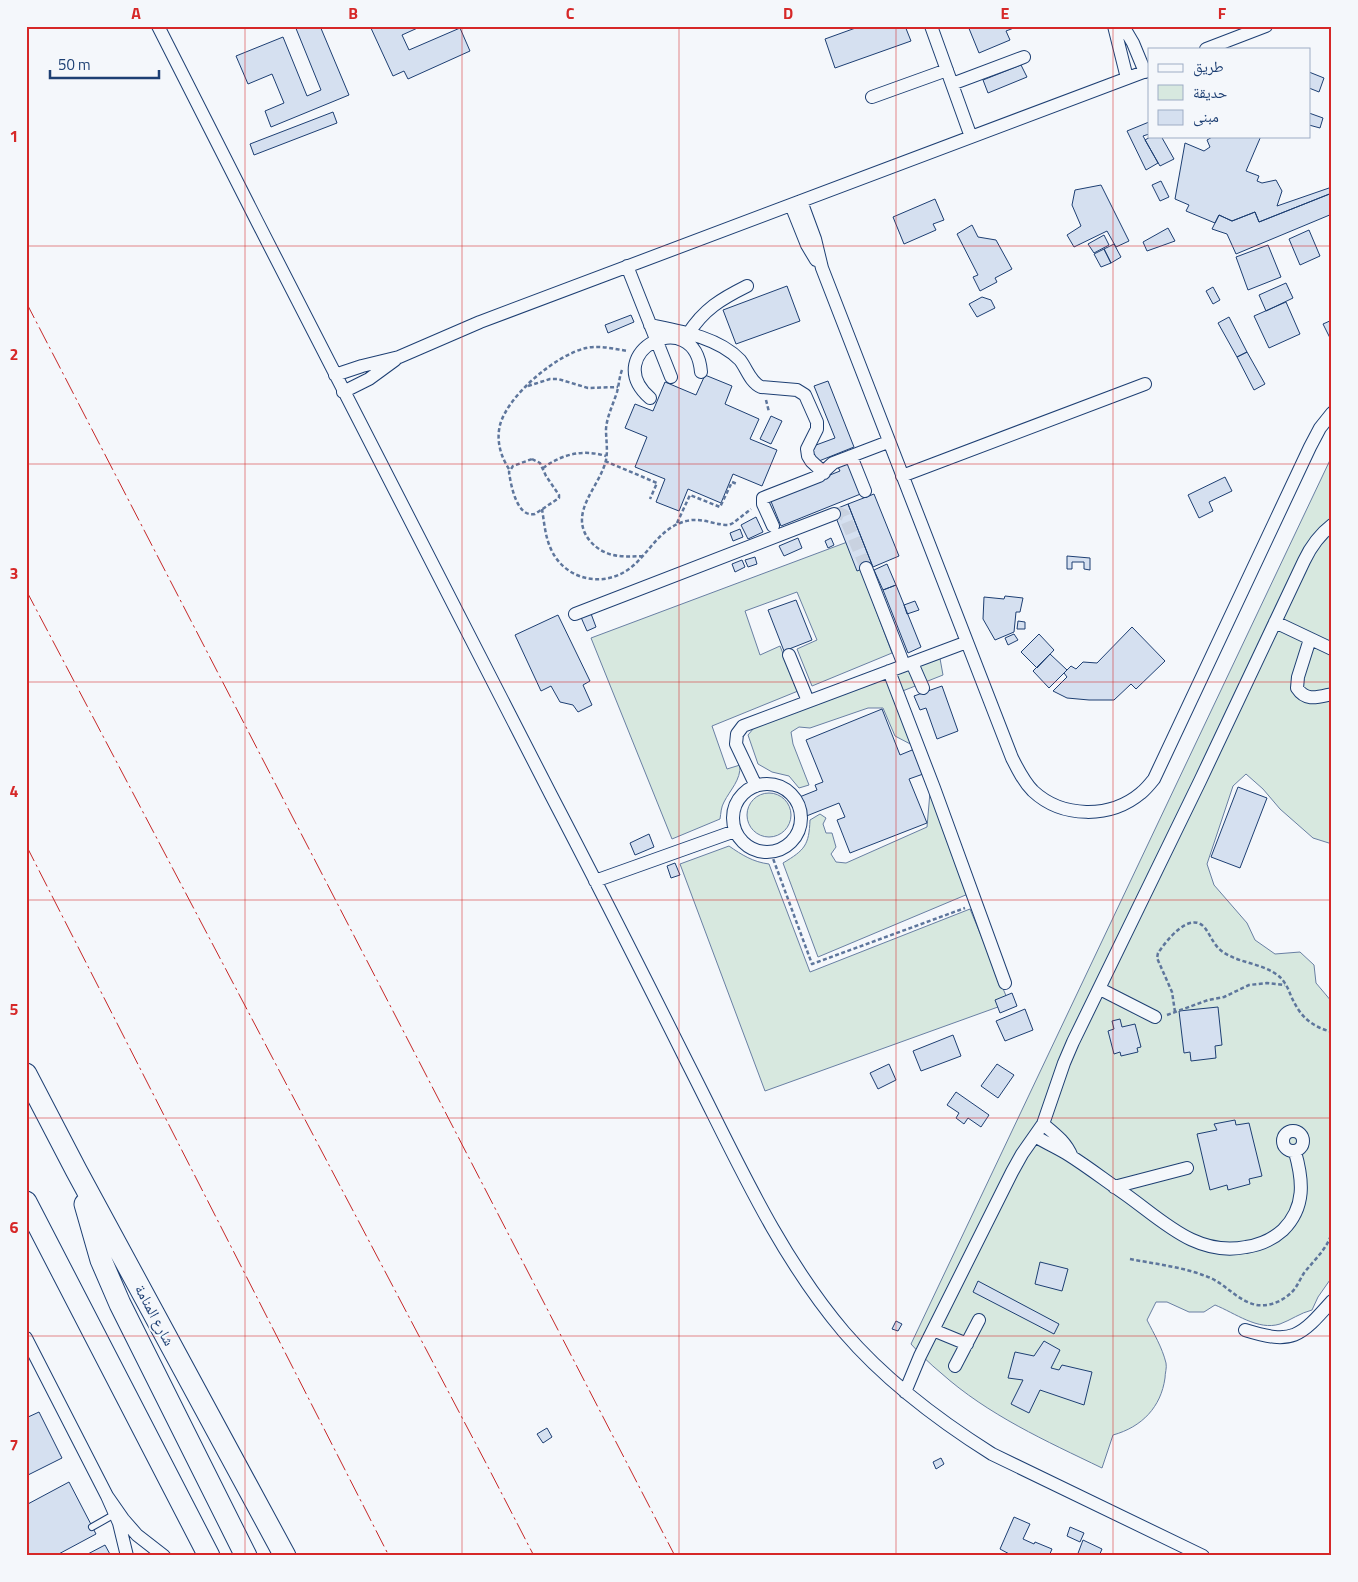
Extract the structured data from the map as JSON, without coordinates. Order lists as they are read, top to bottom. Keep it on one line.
{"streets":{"main road":["شارع المنامة"]},"legend":["طريق","حديقة","مبنى"],"scale_bar":"50 m","grid":{"columns":["A","B","C","D","E","F"],"rows":["1","2","3","4","5","6","7"]}}
